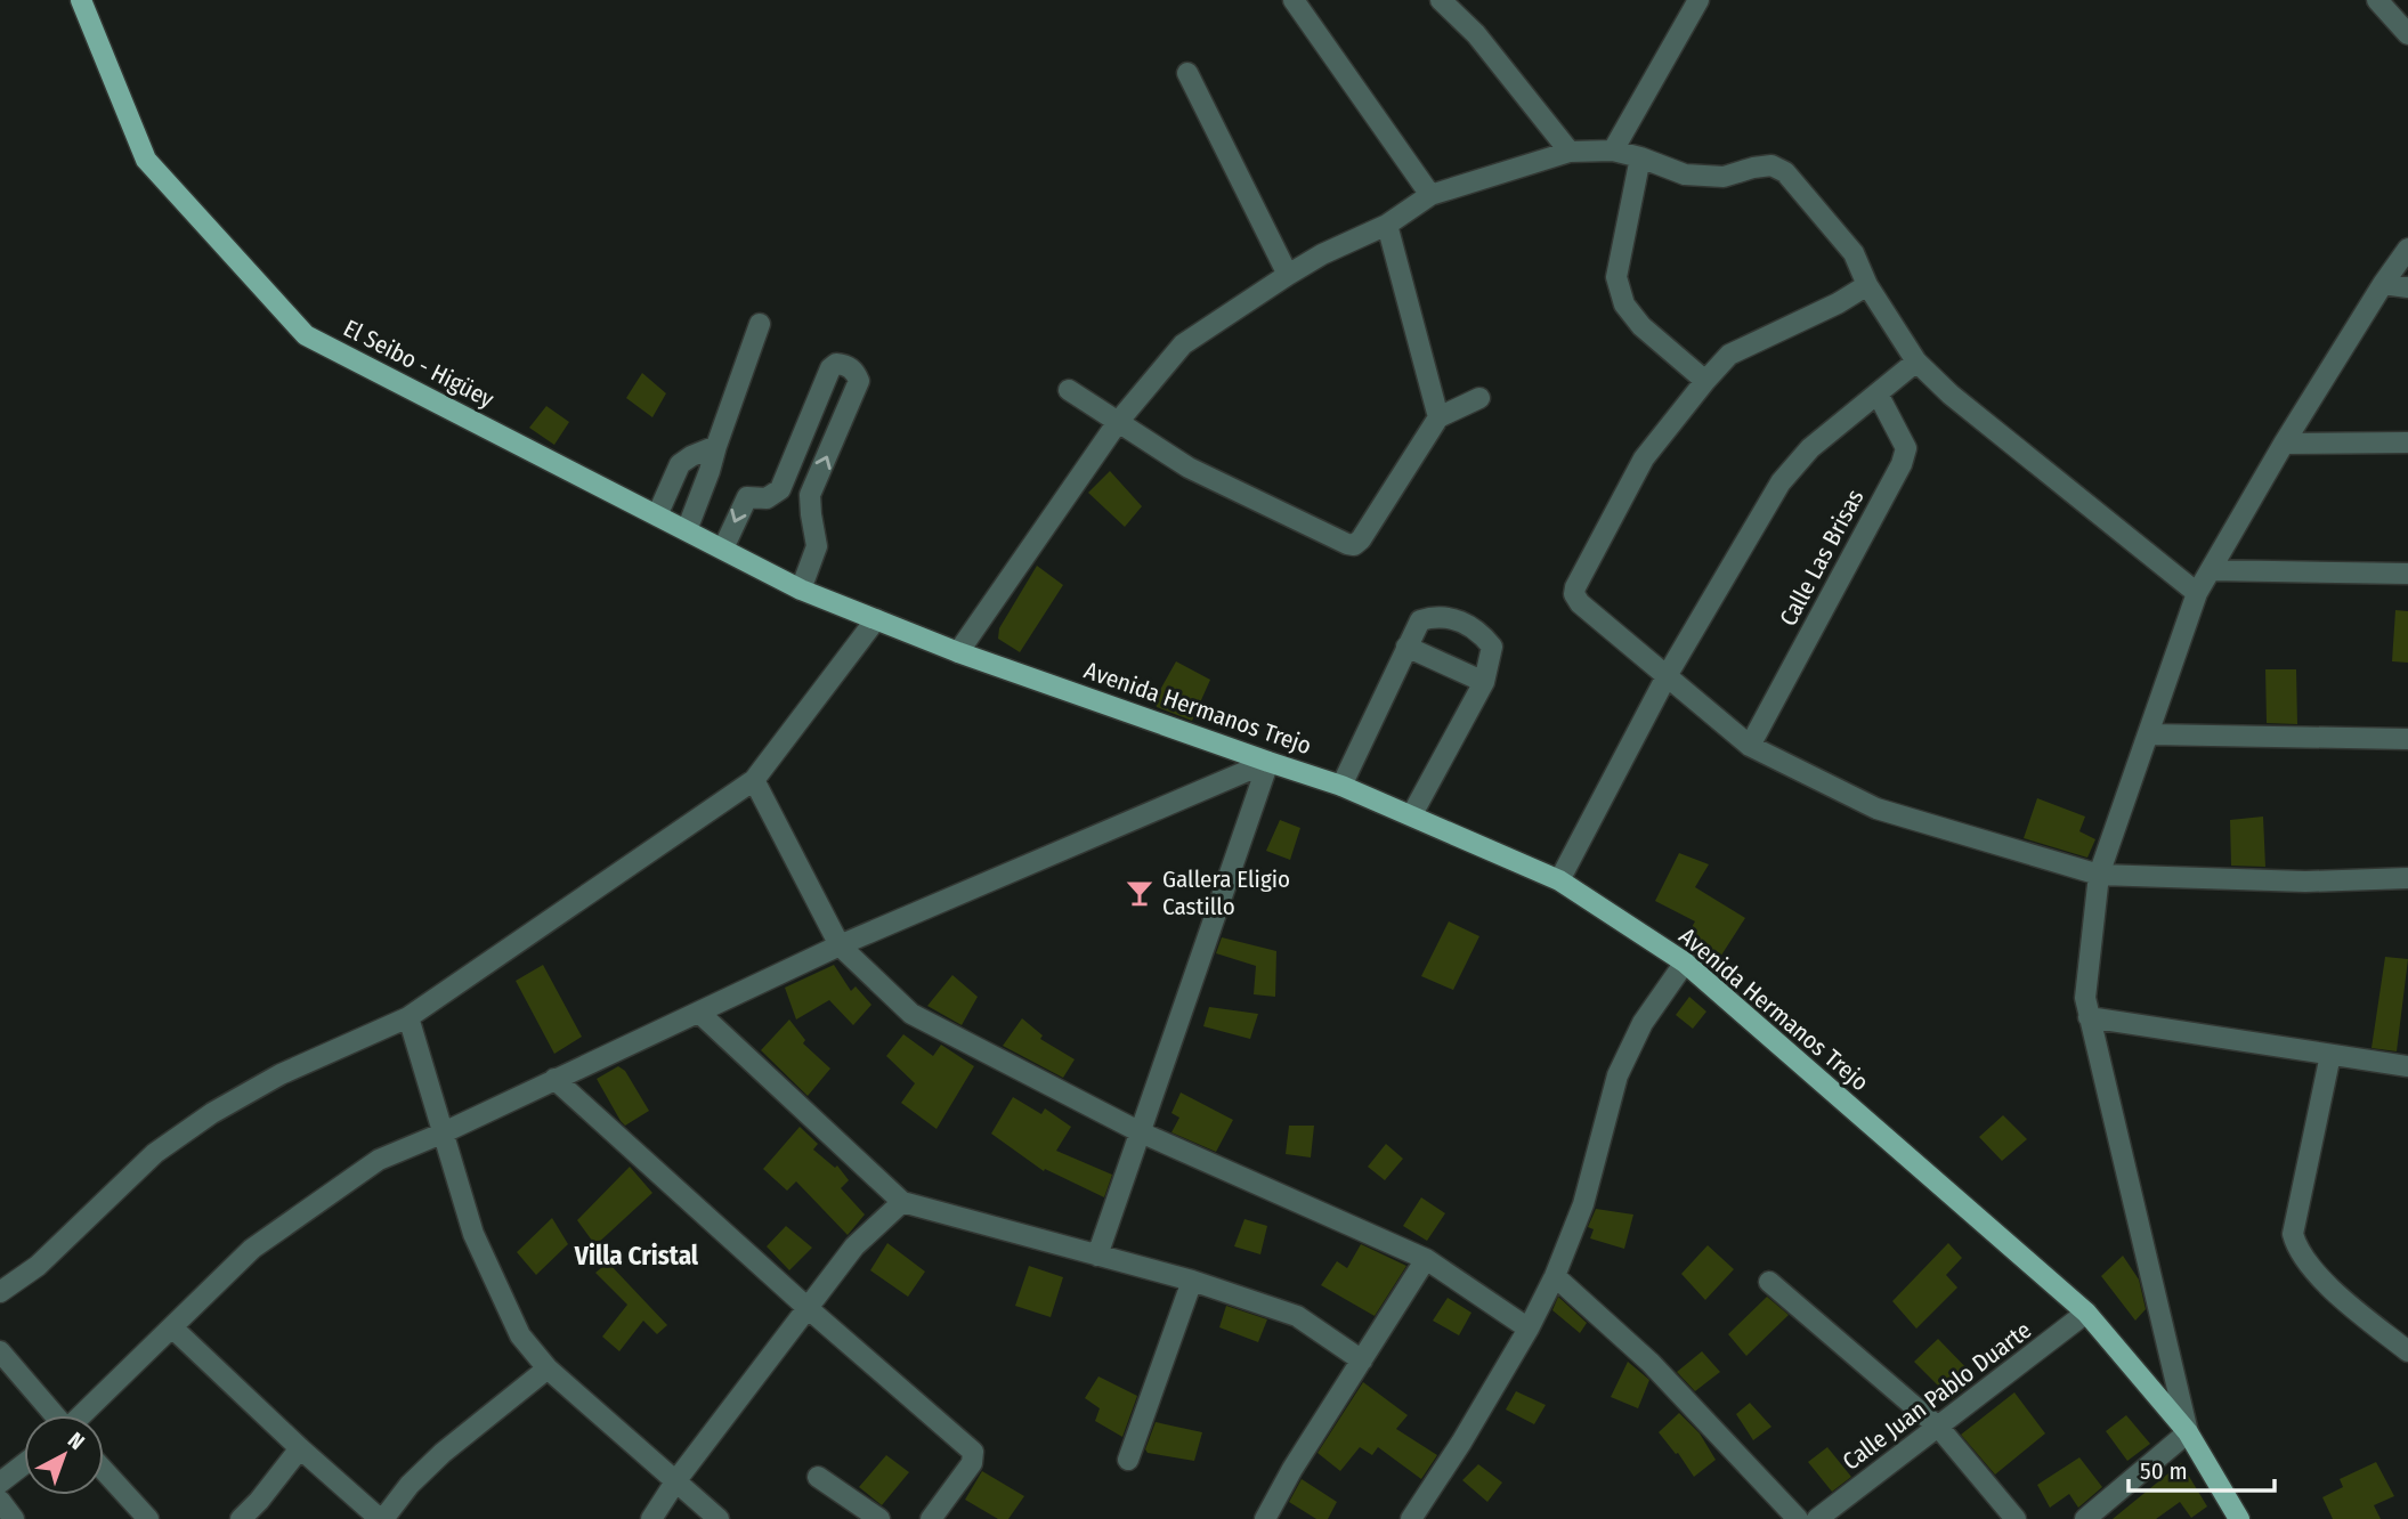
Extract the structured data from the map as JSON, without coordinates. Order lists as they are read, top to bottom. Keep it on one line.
{"streets":{"main road":["El Seibo - Higüey","Avenida Hermanos Trejo"],"street":["Calle Las Brisas","Calle Juan Pablo Duarte"]},"crossings":[["El Seibo - Higüey","Avenida Hermanos Trejo"],["Avenida Hermanos Trejo","Calle Juan Pablo Duarte"]],"districts":["Villa Cristal"],"places":{"bar":["Gallera Eligio Castillo"]},"scale_bar":"50 m","north":"top right"}
